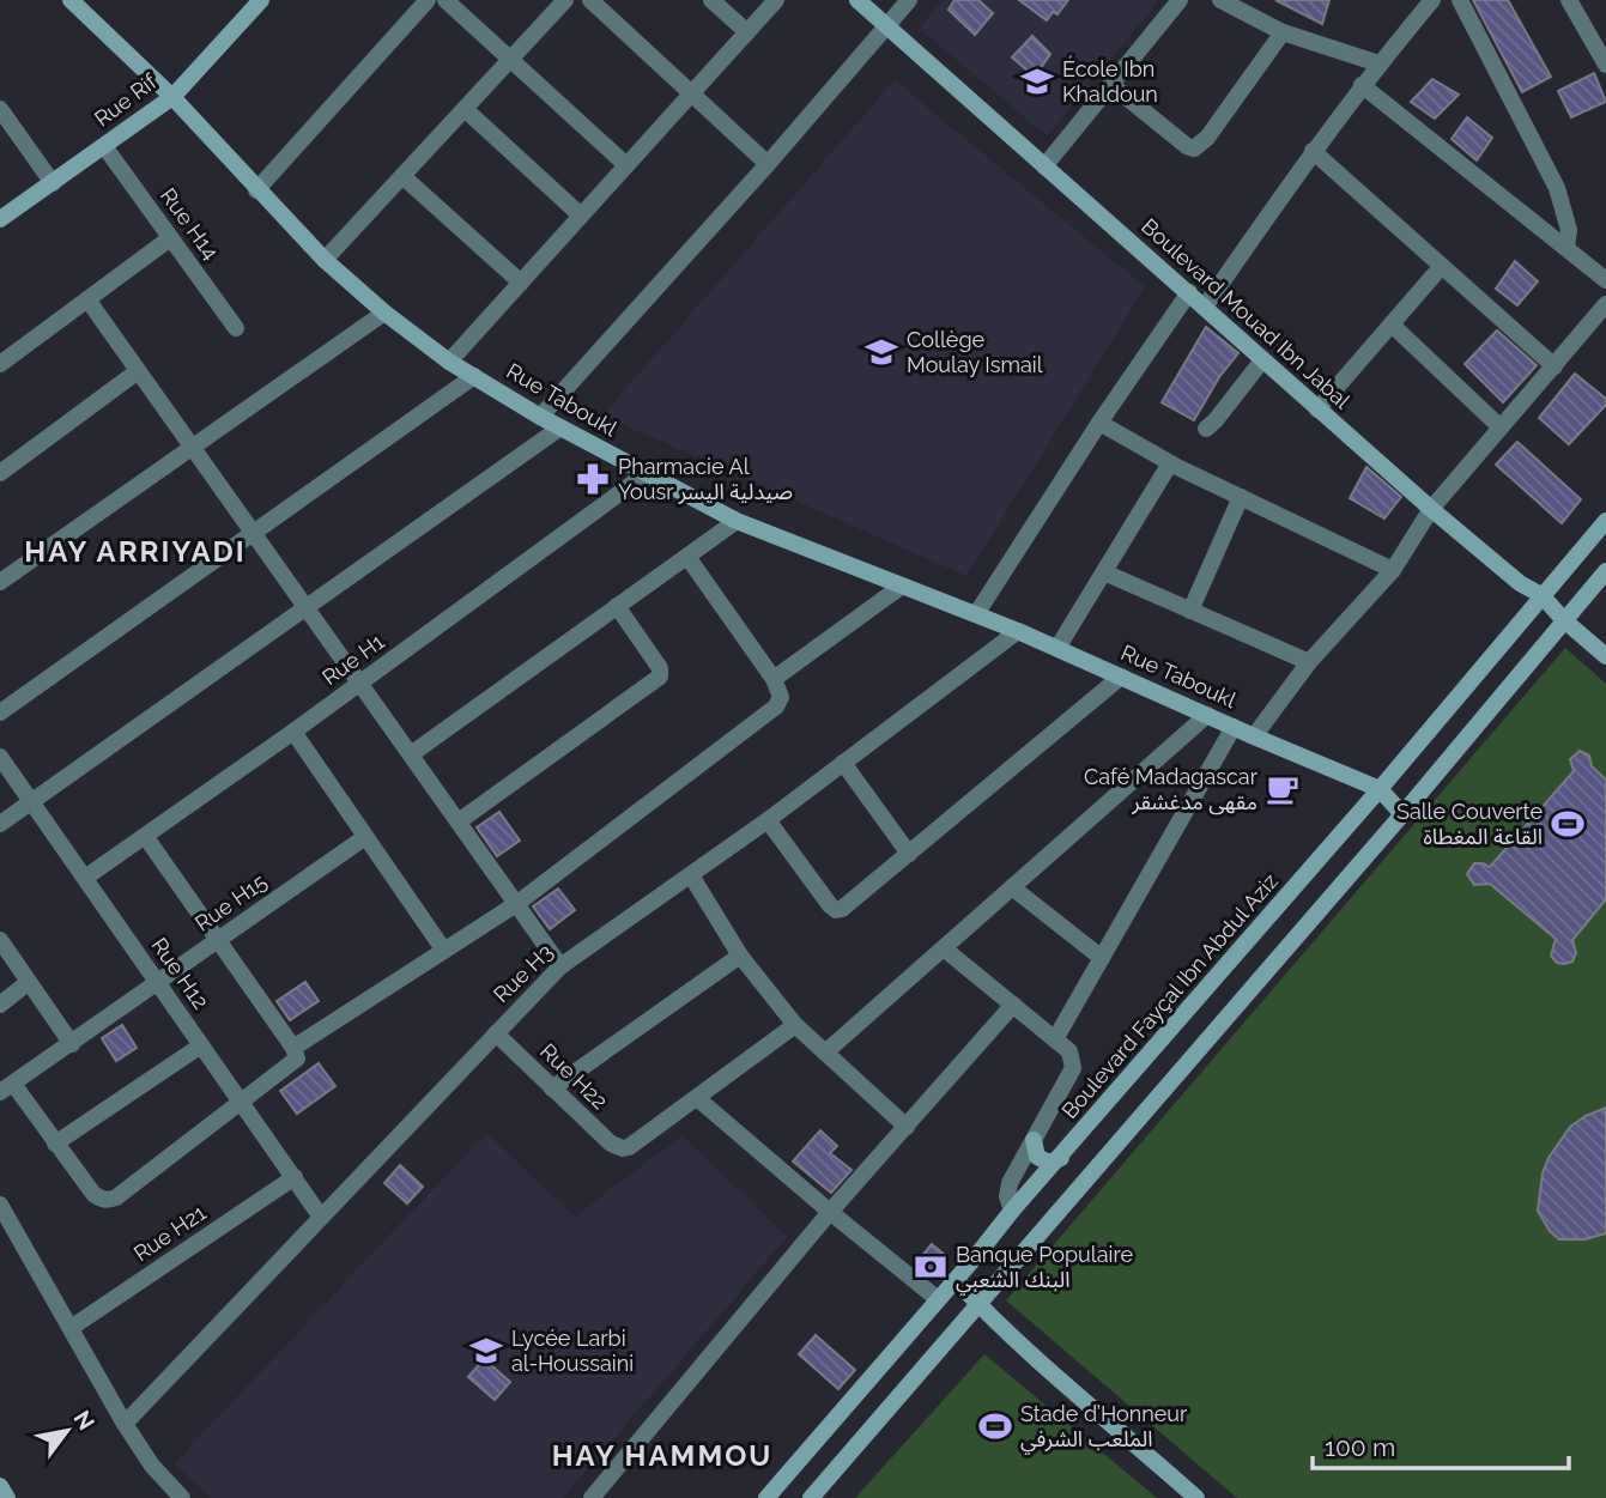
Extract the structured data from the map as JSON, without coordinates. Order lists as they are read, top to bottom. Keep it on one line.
{"streets":{"main road":["Rue Rif","Boulevard Mouad Ibn Jabal","Rue Taboukl","Boulevard Fayçal Ibn Abdul Aziz"],"street":["Rue H14","Rue H1","Rue H15","Rue H12","Rue H3","Rue H22","Rue H21"]},"crossings":[["Rue Rif","Rue H14"],["Rue Rif","Rue Taboukl"],["Boulevard Mouad Ibn Jabal","Boulevard Fayçal Ibn Abdul Aziz"],["Rue Taboukl","Rue H1"],["Rue Taboukl","Rue H3"],["Rue Taboukl","Boulevard Fayçal Ibn Abdul Aziz"],["Rue H1","Rue H12"],["Rue H15","Rue H12"],["Rue H12","Rue H3"],["Rue H12","Rue H21"],["Rue H3","Rue H22"]],"districts":["HAY ARRIYADI","HAY HAMMOU"],"places":{"school or university":["École Ibn Khaldoun","Collège Moulay Ismail","Lycée Larbi al-Houssaini"],"pharmacy":["Pharmacie Al Yousr صيدلية اليسر"],"cafe":["Café Madagascar مقهى مدغشقر"],"sports":["Salle Couverte القاعة المغطاة","Stade d’Honneur الملعب الشرفي"],"bank":["Banque Populaire البنك الشعبي"]},"scale_bar":"100 m","north":"top right"}
